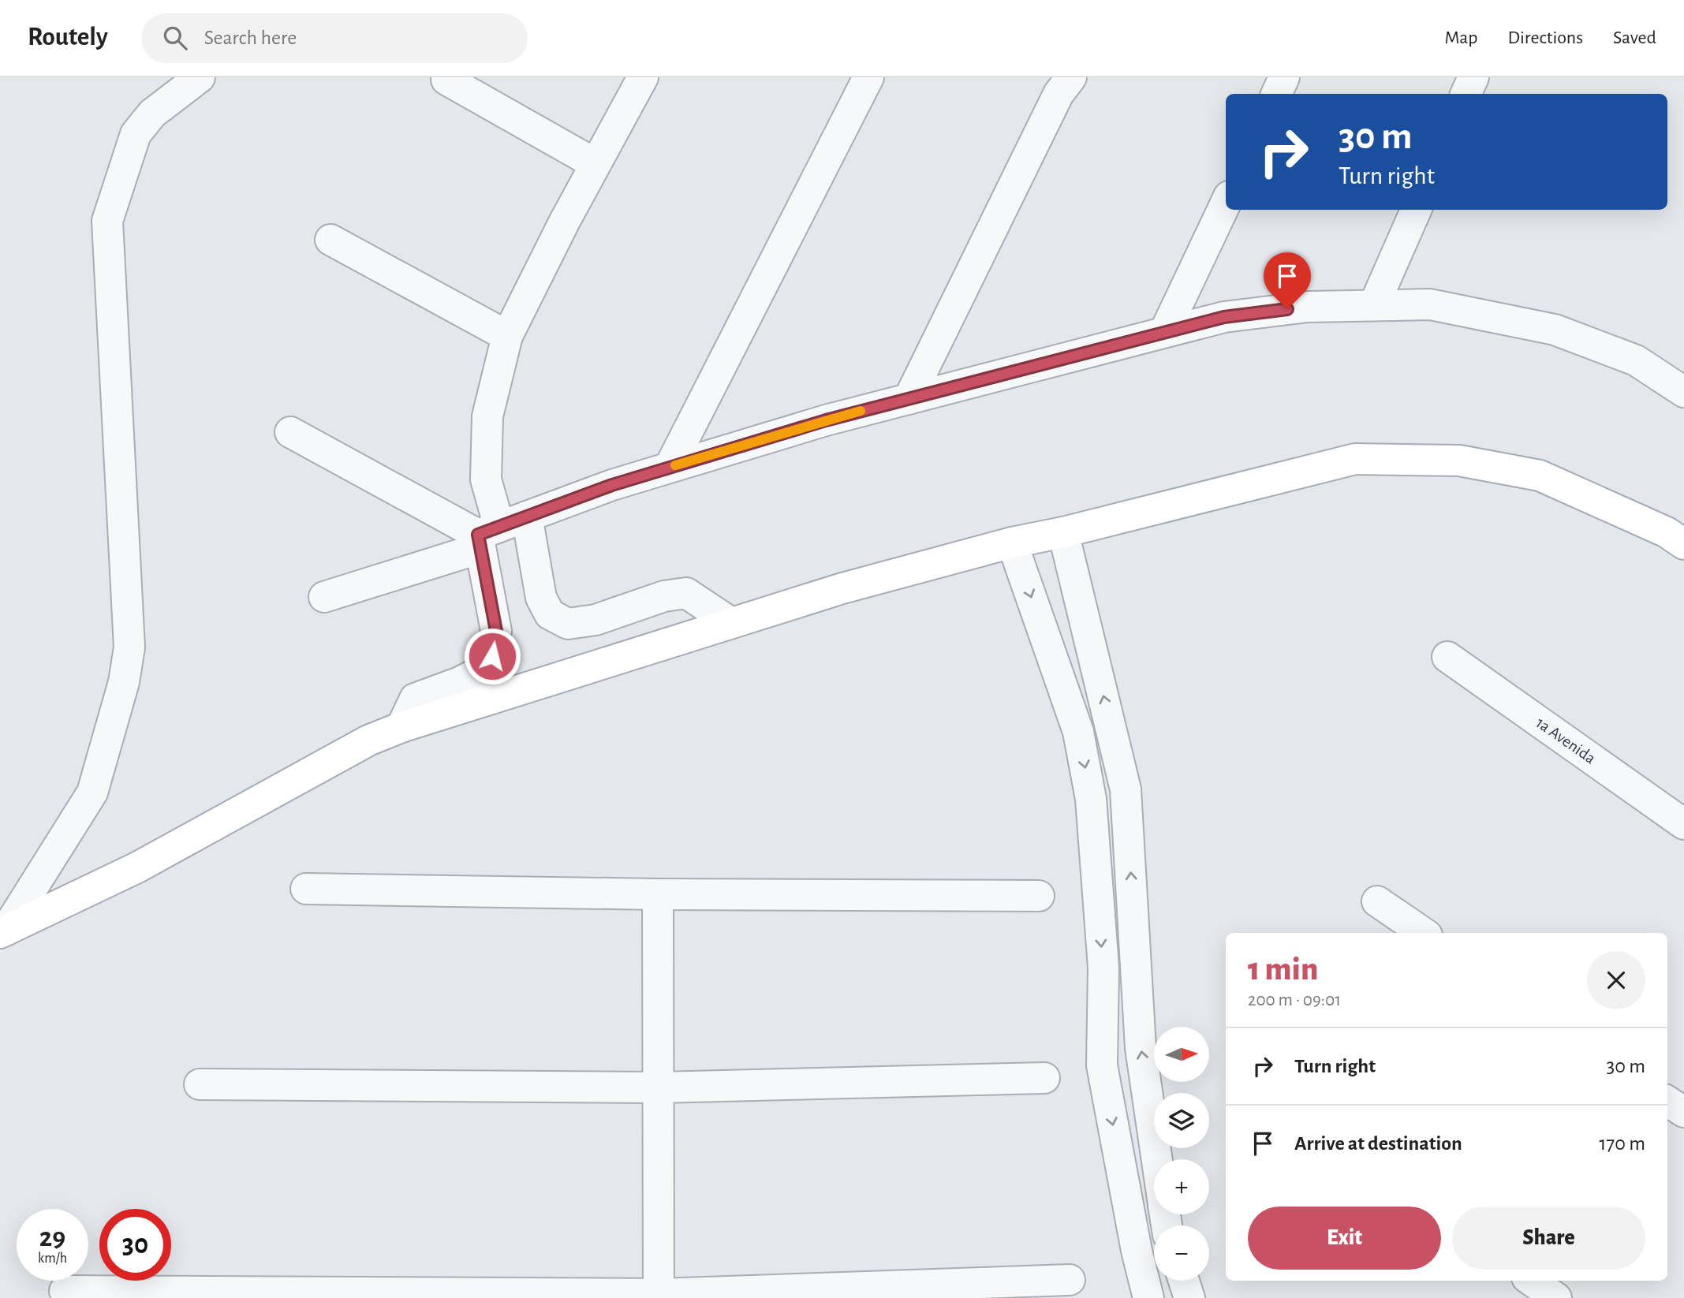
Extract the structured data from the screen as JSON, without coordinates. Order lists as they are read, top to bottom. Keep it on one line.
{"streets":{"street":["1a Avenida"]},"north":"right","page":{"header":"Routely","search":"Search here","nav":["Map","Directions","Saved"],"turn":["30 m","Turn right"],"heading":["1 min","200 m · 09:01"],"map_buttons":["+","−"],"list":[{"name":"Turn right","value":"30 m"},{"name":"Arrive at destination","value":"170 m"}],"buttons":["Exit","Share"],"speed":"29 km/h","limit":"30"}}
